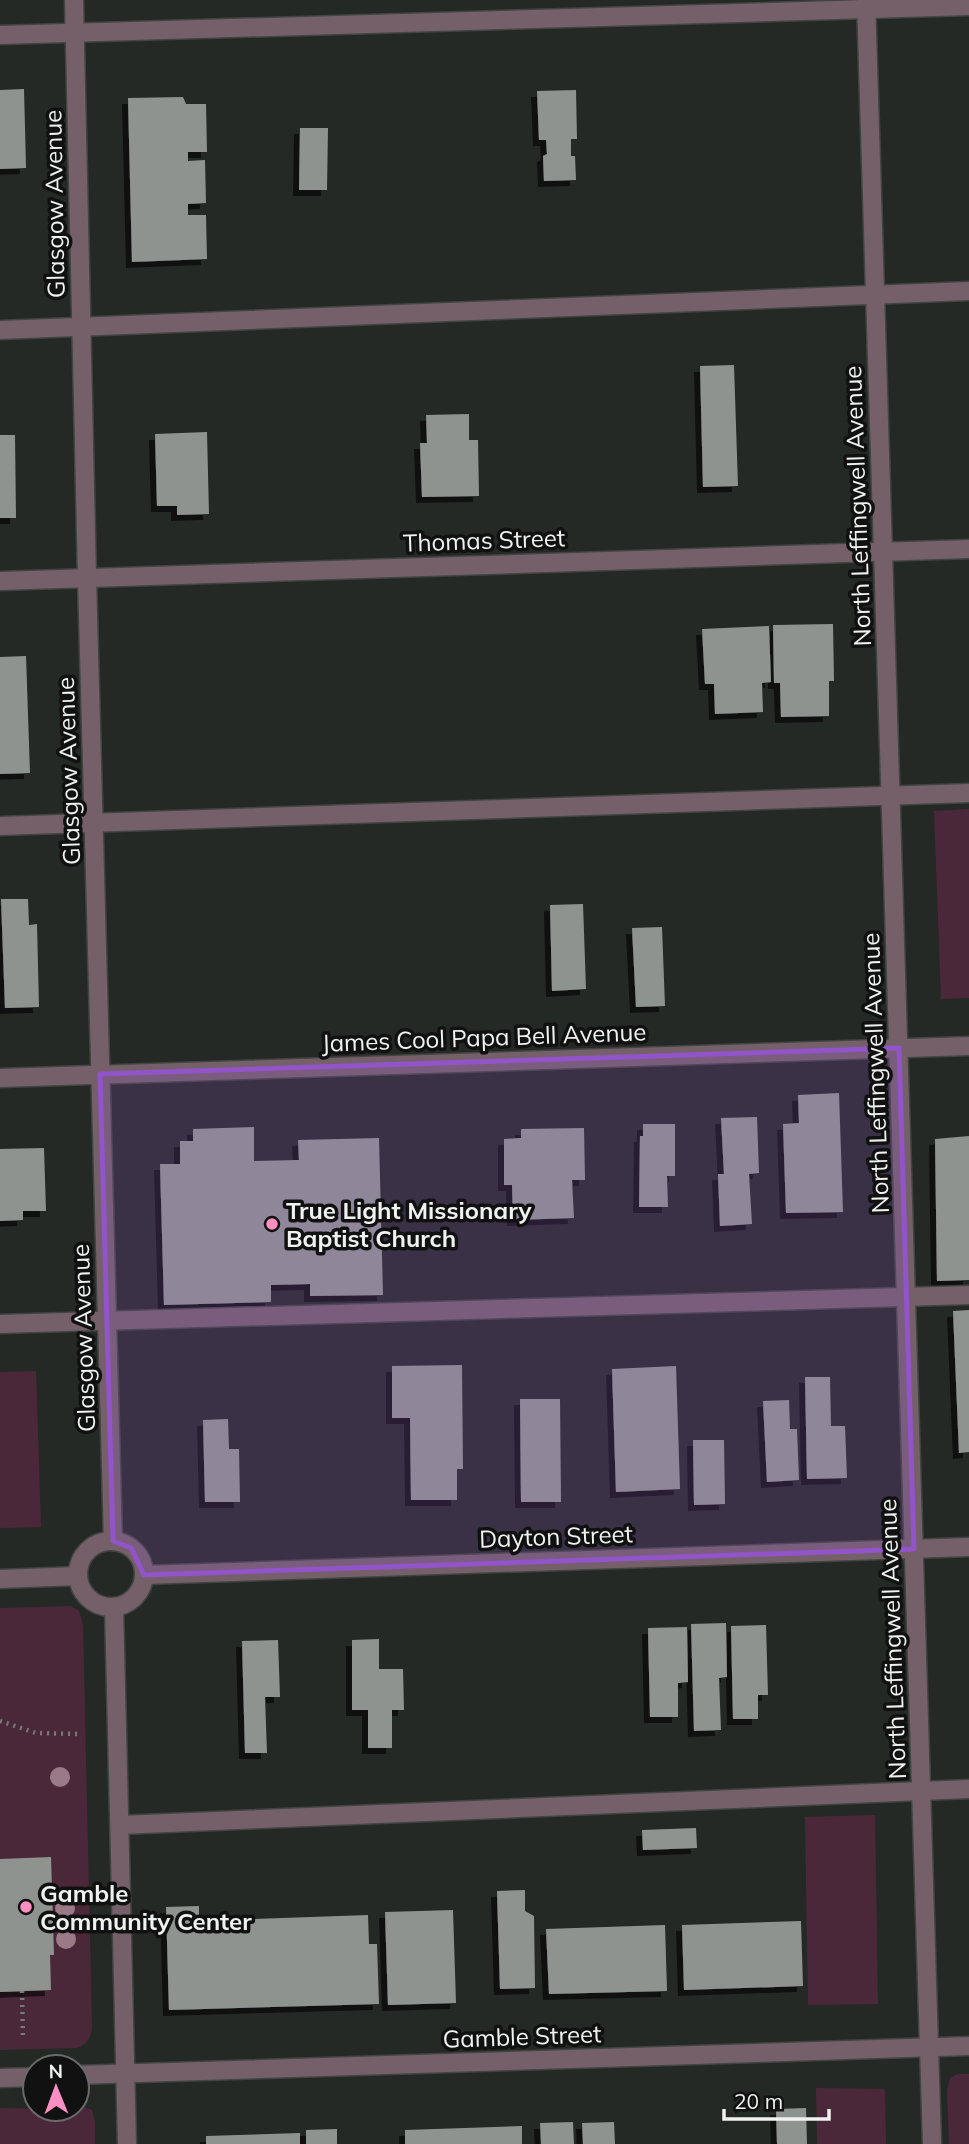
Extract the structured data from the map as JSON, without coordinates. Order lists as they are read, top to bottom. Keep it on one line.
{"streets":{"street":["Glasgow Avenue","North Leffingwell Avenue","Thomas Street","James Cool Papa Bell Avenue","Dayton Street","Gamble Street"]},"crossings":[["Glasgow Avenue","Thomas Street"],["Glasgow Avenue","James Cool Papa Bell Avenue"],["Glasgow Avenue","Dayton Street"],["North Leffingwell Avenue","Thomas Street"],["North Leffingwell Avenue","James Cool Papa Bell Avenue"],["North Leffingwell Avenue","Dayton Street"],["North Leffingwell Avenue","Gamble Street"]],"places":["True Light Missionary Baptist Church","Gamble Community Center"],"scale_bar":"20 m","north":"top"}
